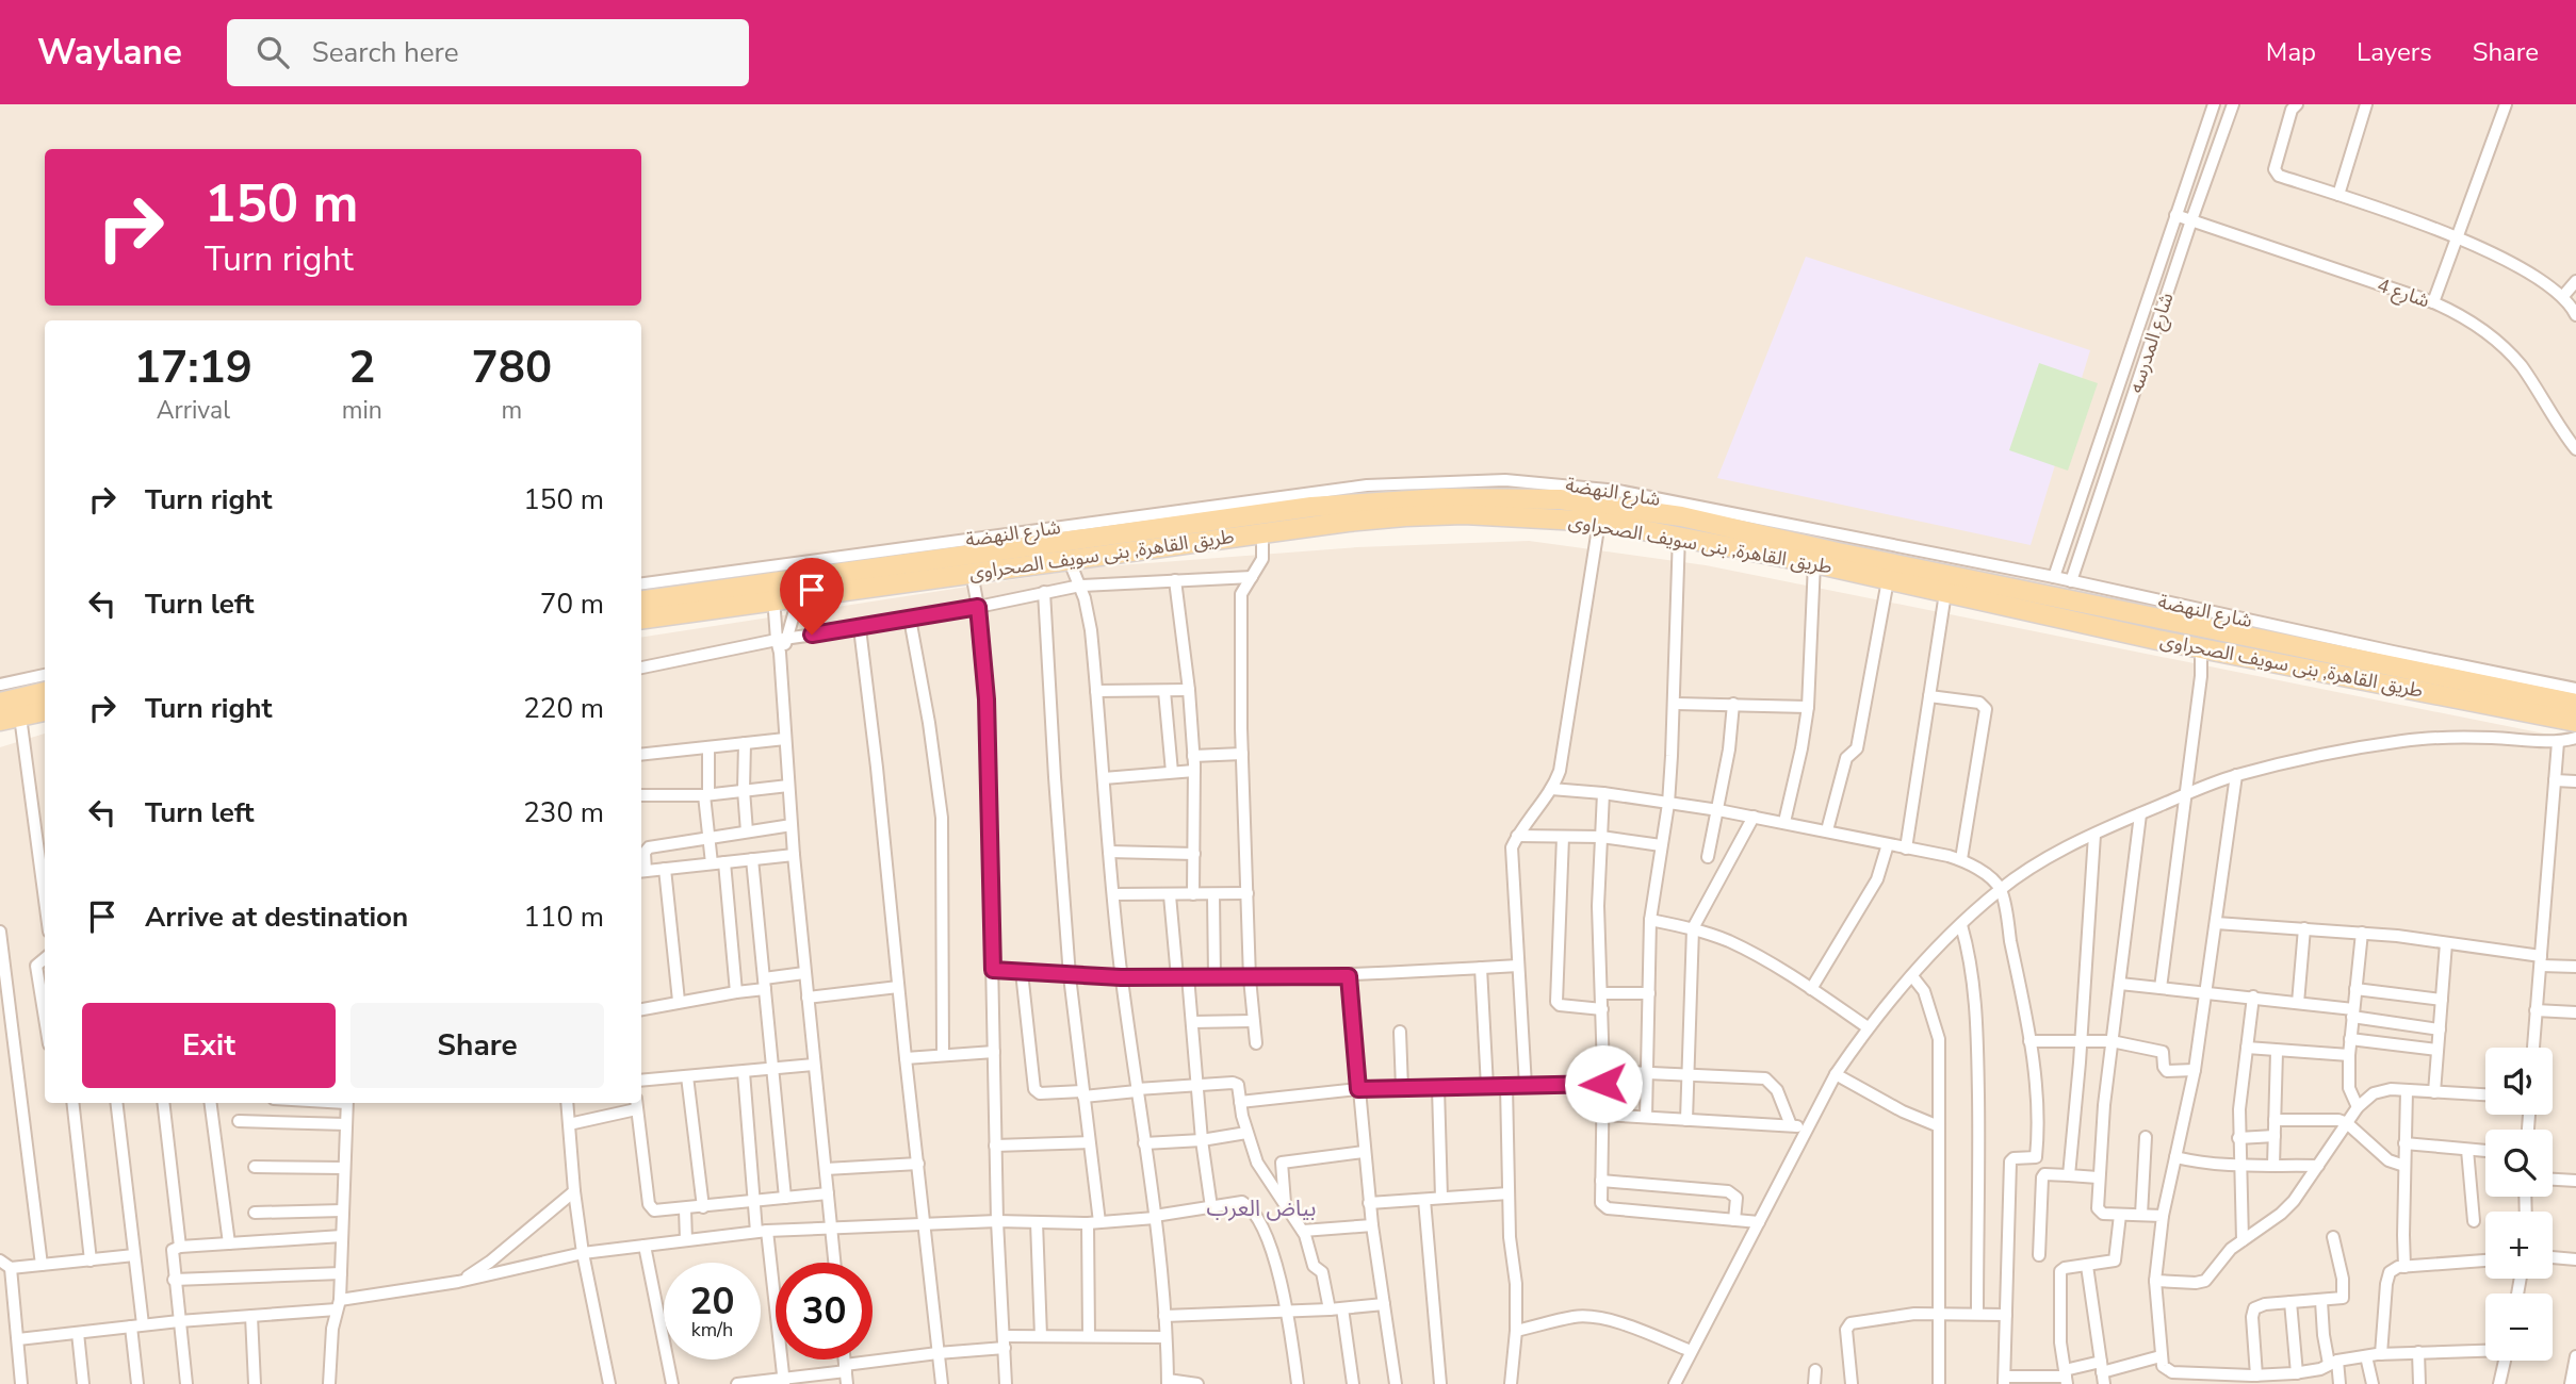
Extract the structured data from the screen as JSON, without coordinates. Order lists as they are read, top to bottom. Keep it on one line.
{"streets":{"main road":["طريق القاهرة, بنى سويف الصحراوى"],"street":["شارع 4","شارع المدرسه","شارع النهضة"]},"crossings":[["شارع 4","شارع المدرسه"],["شارع المدرسه","شارع النهضة"],["شارع النهضة","طريق القاهرة, بنى سويف الصحراوى"]],"districts":["بياض العرب"],"page":{"header":"Waylane","search":"Search here","nav":["Map","Layers","Share"],"turn":["150 m","Turn right"],"eta":["17:19","Arrival","2","min","780","m"],"list":[{"name":"Turn right","value":"150 m"},{"name":"Turn left","value":"70 m"},{"name":"Turn right","value":"220 m"},{"name":"Turn left","value":"230 m"},{"name":"Arrive at destination","value":"110 m"}],"buttons":["Exit","Share"],"map_buttons":["+","−"],"speed":"20 km/h","limit":"30"}}
